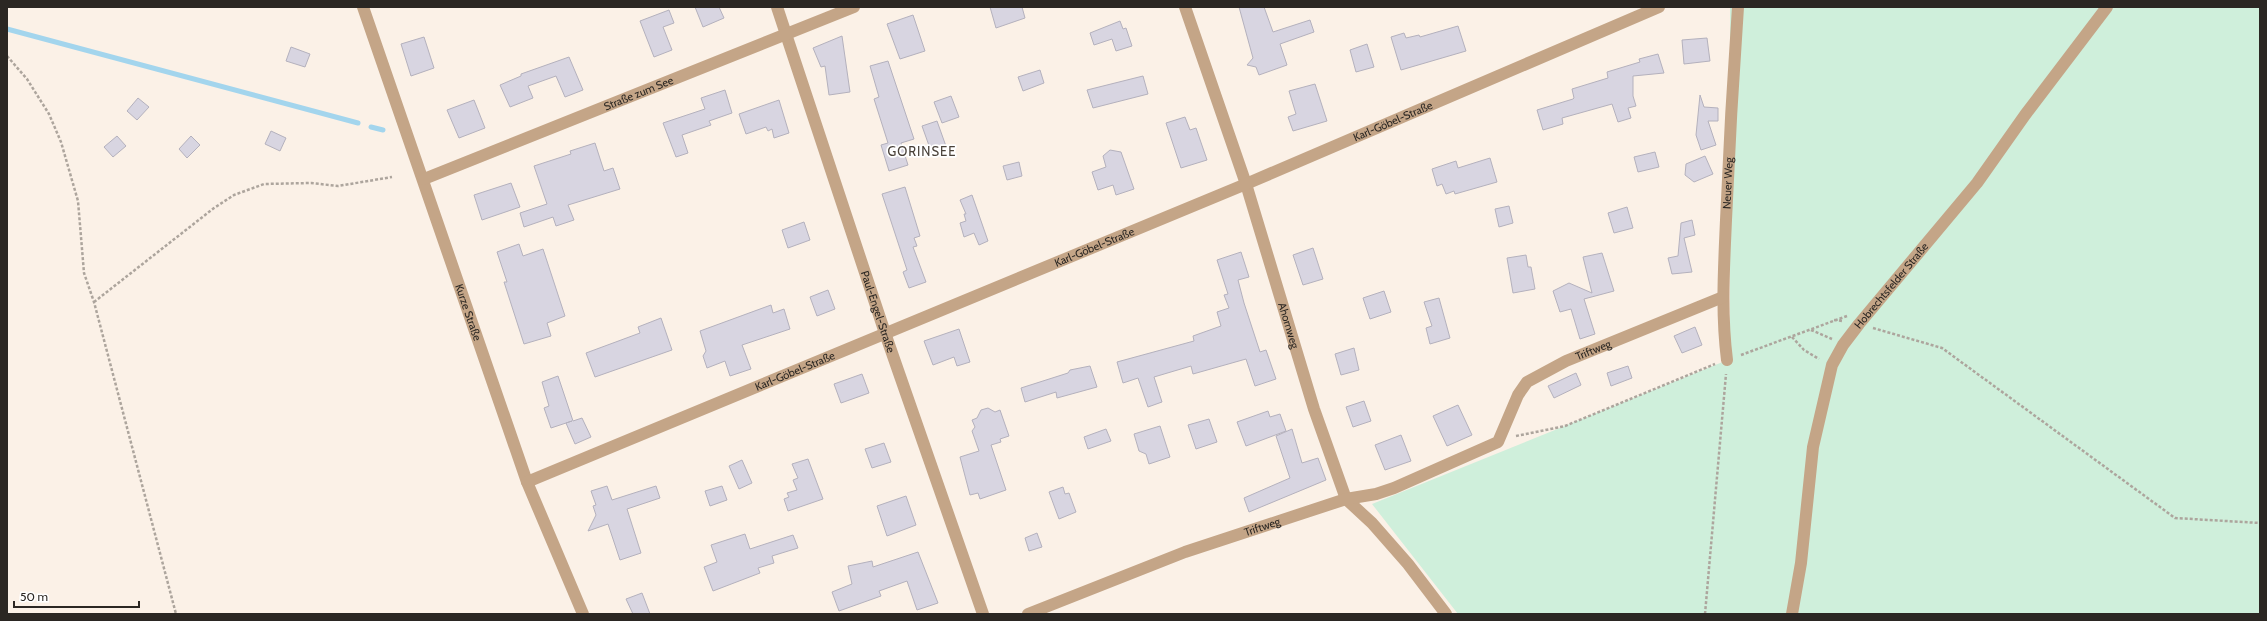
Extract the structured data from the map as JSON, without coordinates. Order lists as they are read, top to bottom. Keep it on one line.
{"streets":{"street":["Straße zum See","Karl-Göbel-Straße","Neuer Weg","Hobrechtsfelder Straße","Paul-Engel-Straße","Kurze Straße","Ahornweg","Triftweg"]},"crossings":[["Straße zum See","Paul-Engel-Straße"],["Straße zum See","Kurze Straße"],["Karl-Göbel-Straße","Paul-Engel-Straße"],["Karl-Göbel-Straße","Kurze Straße"],["Karl-Göbel-Straße","Ahornweg"],["Neuer Weg","Triftweg"],["Ahornweg","Triftweg"]],"districts":["GORINSEE"],"scale_bar":"50 m"}
